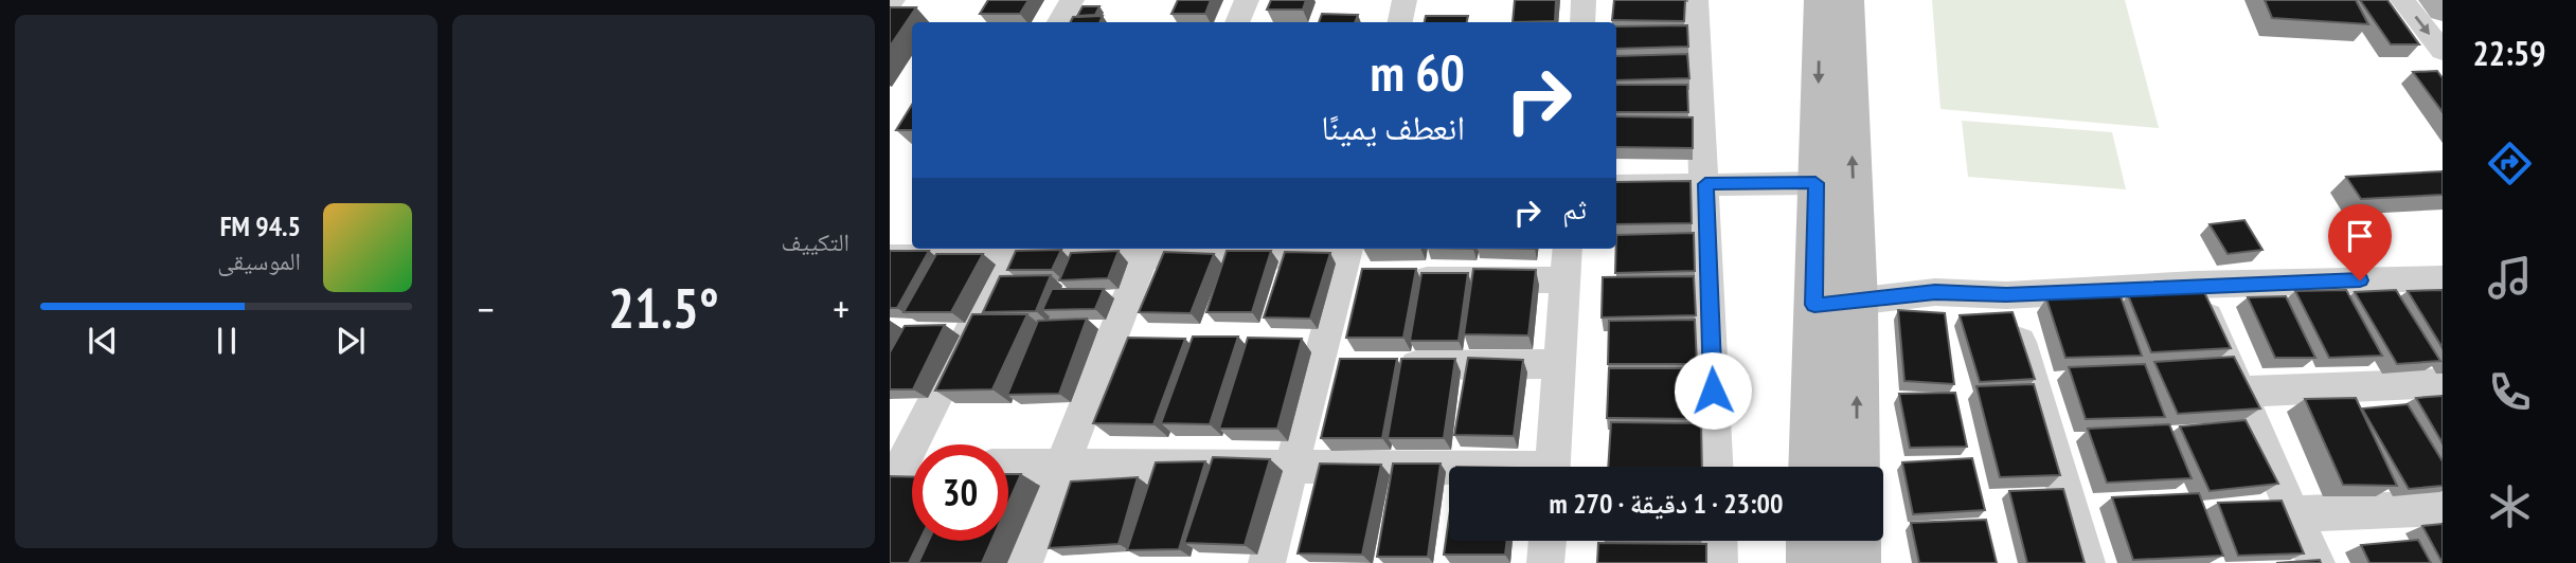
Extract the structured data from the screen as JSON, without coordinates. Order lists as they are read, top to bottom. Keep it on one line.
{"page":{"tabs":"22:59","tile":"التكييف","turn":["60 m","انعطف يمينًا"],"then":"ثم","song":["94.5 FM","الموسيقى"],"heat":["−","21.5°","+"],"limit":"30","trip":"23:00 · 1 دقيقة · 270 m"}}
